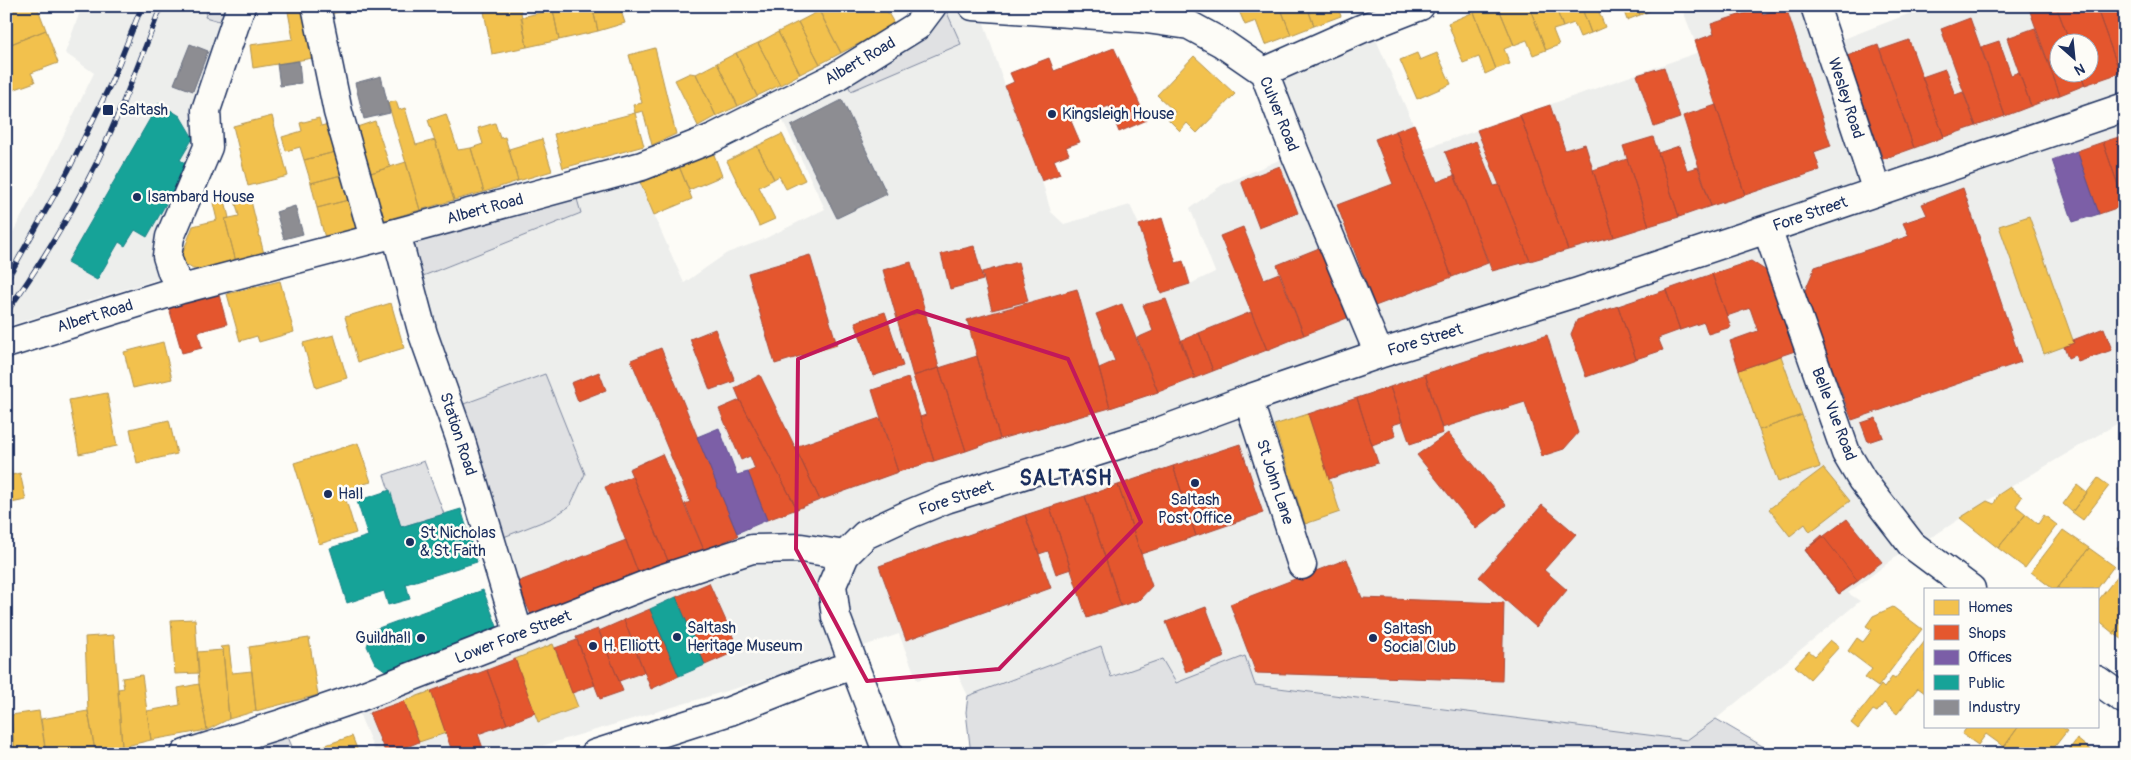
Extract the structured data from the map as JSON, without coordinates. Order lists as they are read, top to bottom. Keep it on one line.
{"streets":{"main road":["Albert Road","Wesley Road","Culver Road","Fore Street","Belle Vue Road","Station Road","St John Lane","Lower Fore Street"]},"crossings":[["Albert Road","Station Road"],["Wesley Road","Fore Street"],["Culver Road","Fore Street"],["Fore Street","Belle Vue Road"],["Fore Street","St John Lane"],["Fore Street","Lower Fore Street"],["Station Road","Lower Fore Street"]],"districts":["SALTASH"],"places":{"transit":["Saltash"],"other":["Kingsleigh House","Isambard House","Saltash Post Office","Hall","St Nicholas & St Faith","Saltash Heritage Museum","Guildhall","Saltash Social Club","H. Elliott"]},"legend":["Homes","Shops","Offices","Public","Industry"],"north":"bottom right"}
